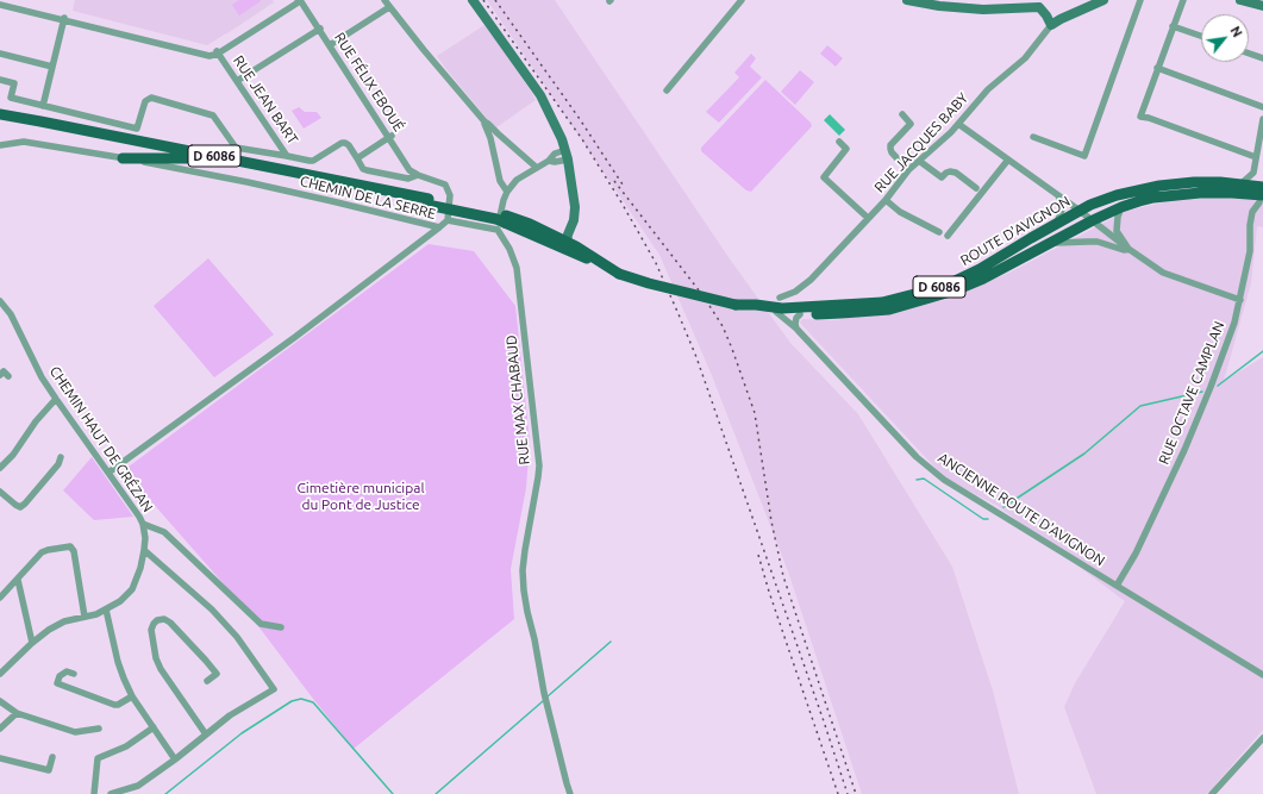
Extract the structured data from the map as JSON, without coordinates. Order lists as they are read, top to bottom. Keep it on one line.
{"streets":{"main road":["D 6086","ROUTE D'AVIGNON"],"street":["RUE FÉLIX EBOUÉ","RUE JEAN BART","RUE JACQUES BABY","CHEMIN DE LA SERRE","RUE OCTAVE CAMPLAN","RUE MAX CHABAUD","CHEMIN HAUT DE GRÉZAN","ANCIENNE ROUTE D'AVIGNON"]},"crossings":[["D 6086","ROUTE D'AVIGNON"],["D 6086","RUE MAX CHABAUD"],["CHEMIN DE LA SERRE","CHEMIN HAUT DE GRÉZAN"],["ROUTE D'AVIGNON","RUE OCTAVE CAMPLAN"],["ROUTE D'AVIGNON","ANCIENNE ROUTE D'AVIGNON"],["RUE OCTAVE CAMPLAN","ANCIENNE ROUTE D'AVIGNON"]],"parks":["Cimetière municipal du Pont de Justice"],"north":"top right"}
